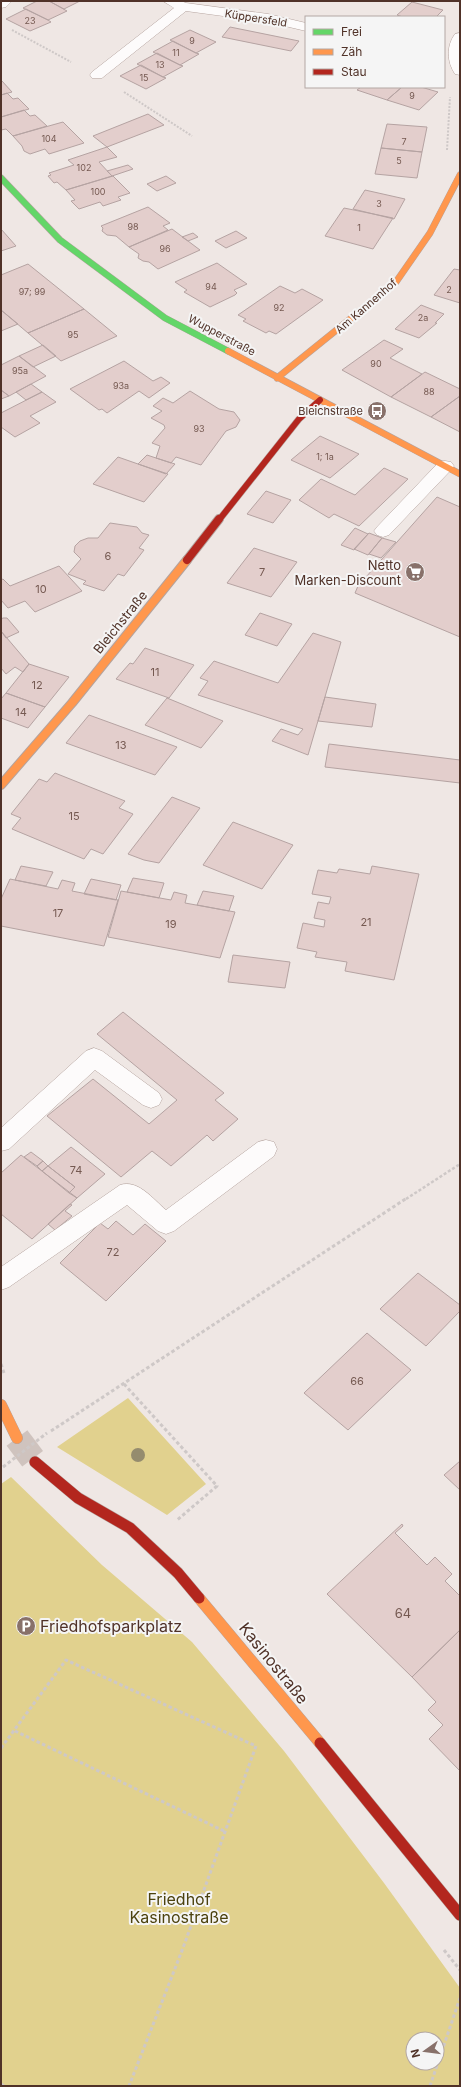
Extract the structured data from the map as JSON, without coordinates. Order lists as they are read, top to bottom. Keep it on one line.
{"streets":{"street":["Küppersfeld","Am Kannenhof","Wupperstraße","Bleichstraße","Kasinostraße"]},"crossings":[["Am Kannenhof","Wupperstraße"],["Wupperstraße","Bleichstraße"]],"parks":["Friedhof Kasinostraße"],"places":{"bus stop":["Bleichstraße"],"supermarket":["Netto Marken-Discount"],"parking":["Friedhofsparkplatz"]},"house_numbers":["23","9","11","13","15","9","104","7","5","102","100","3","98","1","96","94","2","97; 99","92","2a","95","90","95a","93a","88","93","1; 1a","6","7","10","11","12","14","13","15","17","21","19","74","72","66","64"],"legend":["Frei","Zäh","Stau"],"north":"left"}
